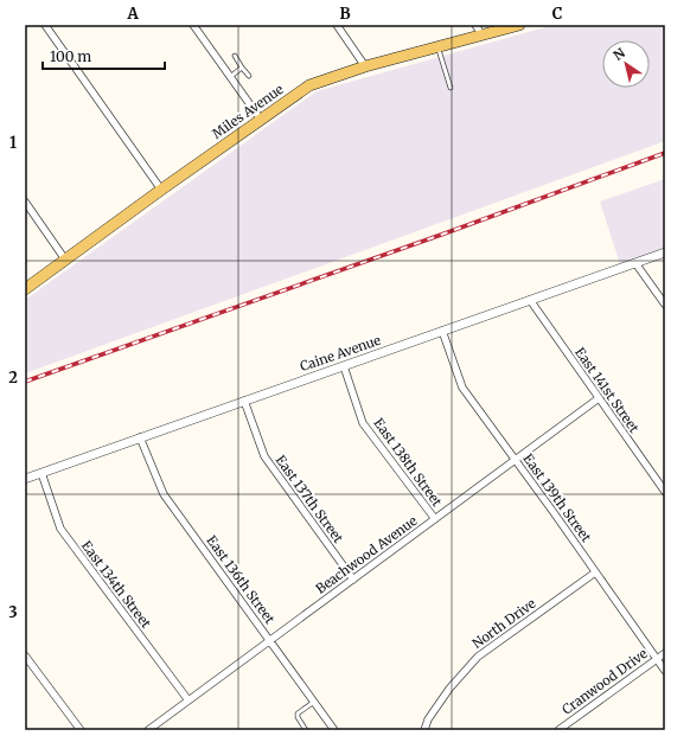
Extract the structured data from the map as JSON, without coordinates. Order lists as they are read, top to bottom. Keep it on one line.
{"streets":{"main road":["Miles Avenue"],"street":["Caine Avenue","East 141st Street","East 138th Street","East 139th Street","East 137th Street","Beachwood Avenue","East 136th Street","East 134th Street","North Drive","Cranwood Drive"]},"crossings":[["Caine Avenue","East 141st Street"],["Caine Avenue","East 138th Street"],["Caine Avenue","East 139th Street"],["Caine Avenue","East 137th Street"],["Caine Avenue","East 136th Street"],["Caine Avenue","East 134th Street"],["East 141st Street","Beachwood Avenue"],["East 138th Street","Beachwood Avenue"],["East 139th Street","Beachwood Avenue"],["East 139th Street","North Drive"],["East 139th Street","Cranwood Drive"],["East 137th Street","Beachwood Avenue"],["Beachwood Avenue","East 136th Street"],["Beachwood Avenue","East 134th Street"]],"scale_bar":"100 m","north":"top left","grid":{"columns":["A","B","C"],"rows":["1","2","3"]}}
